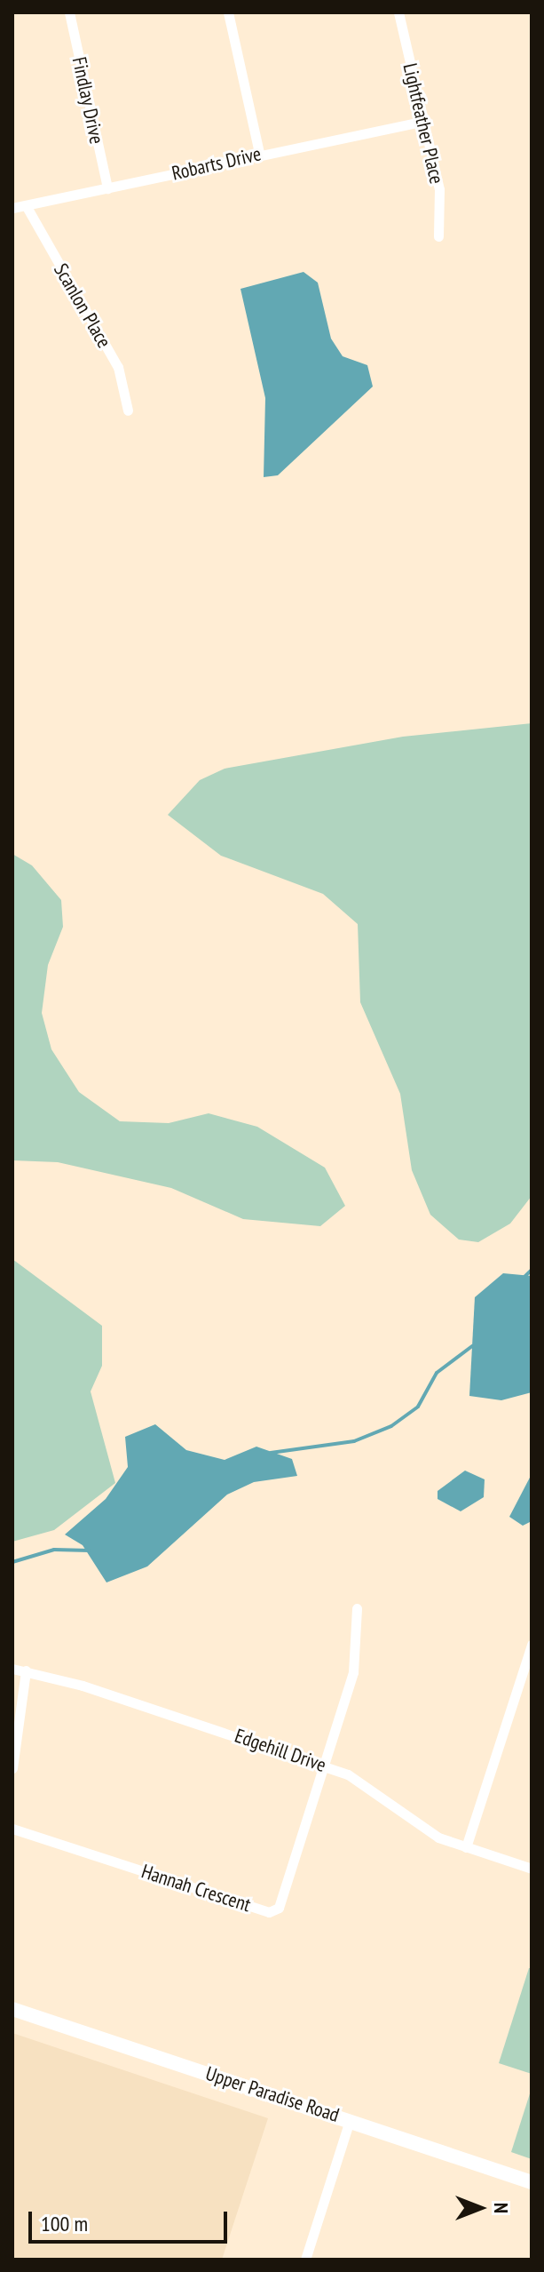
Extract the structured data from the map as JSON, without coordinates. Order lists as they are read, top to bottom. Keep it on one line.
{"streets":{"main road":["Upper Paradise Road"],"street":["Findlay Drive","Lightfeather Place","Robarts Drive","Scanlon Place","Edgehill Drive","Hannah Crescent"]},"crossings":[["Findlay Drive","Robarts Drive"],["Lightfeather Place","Robarts Drive"],["Robarts Drive","Scanlon Place"],["Edgehill Drive","Hannah Crescent"]],"scale_bar":"100 m","north":"right"}
